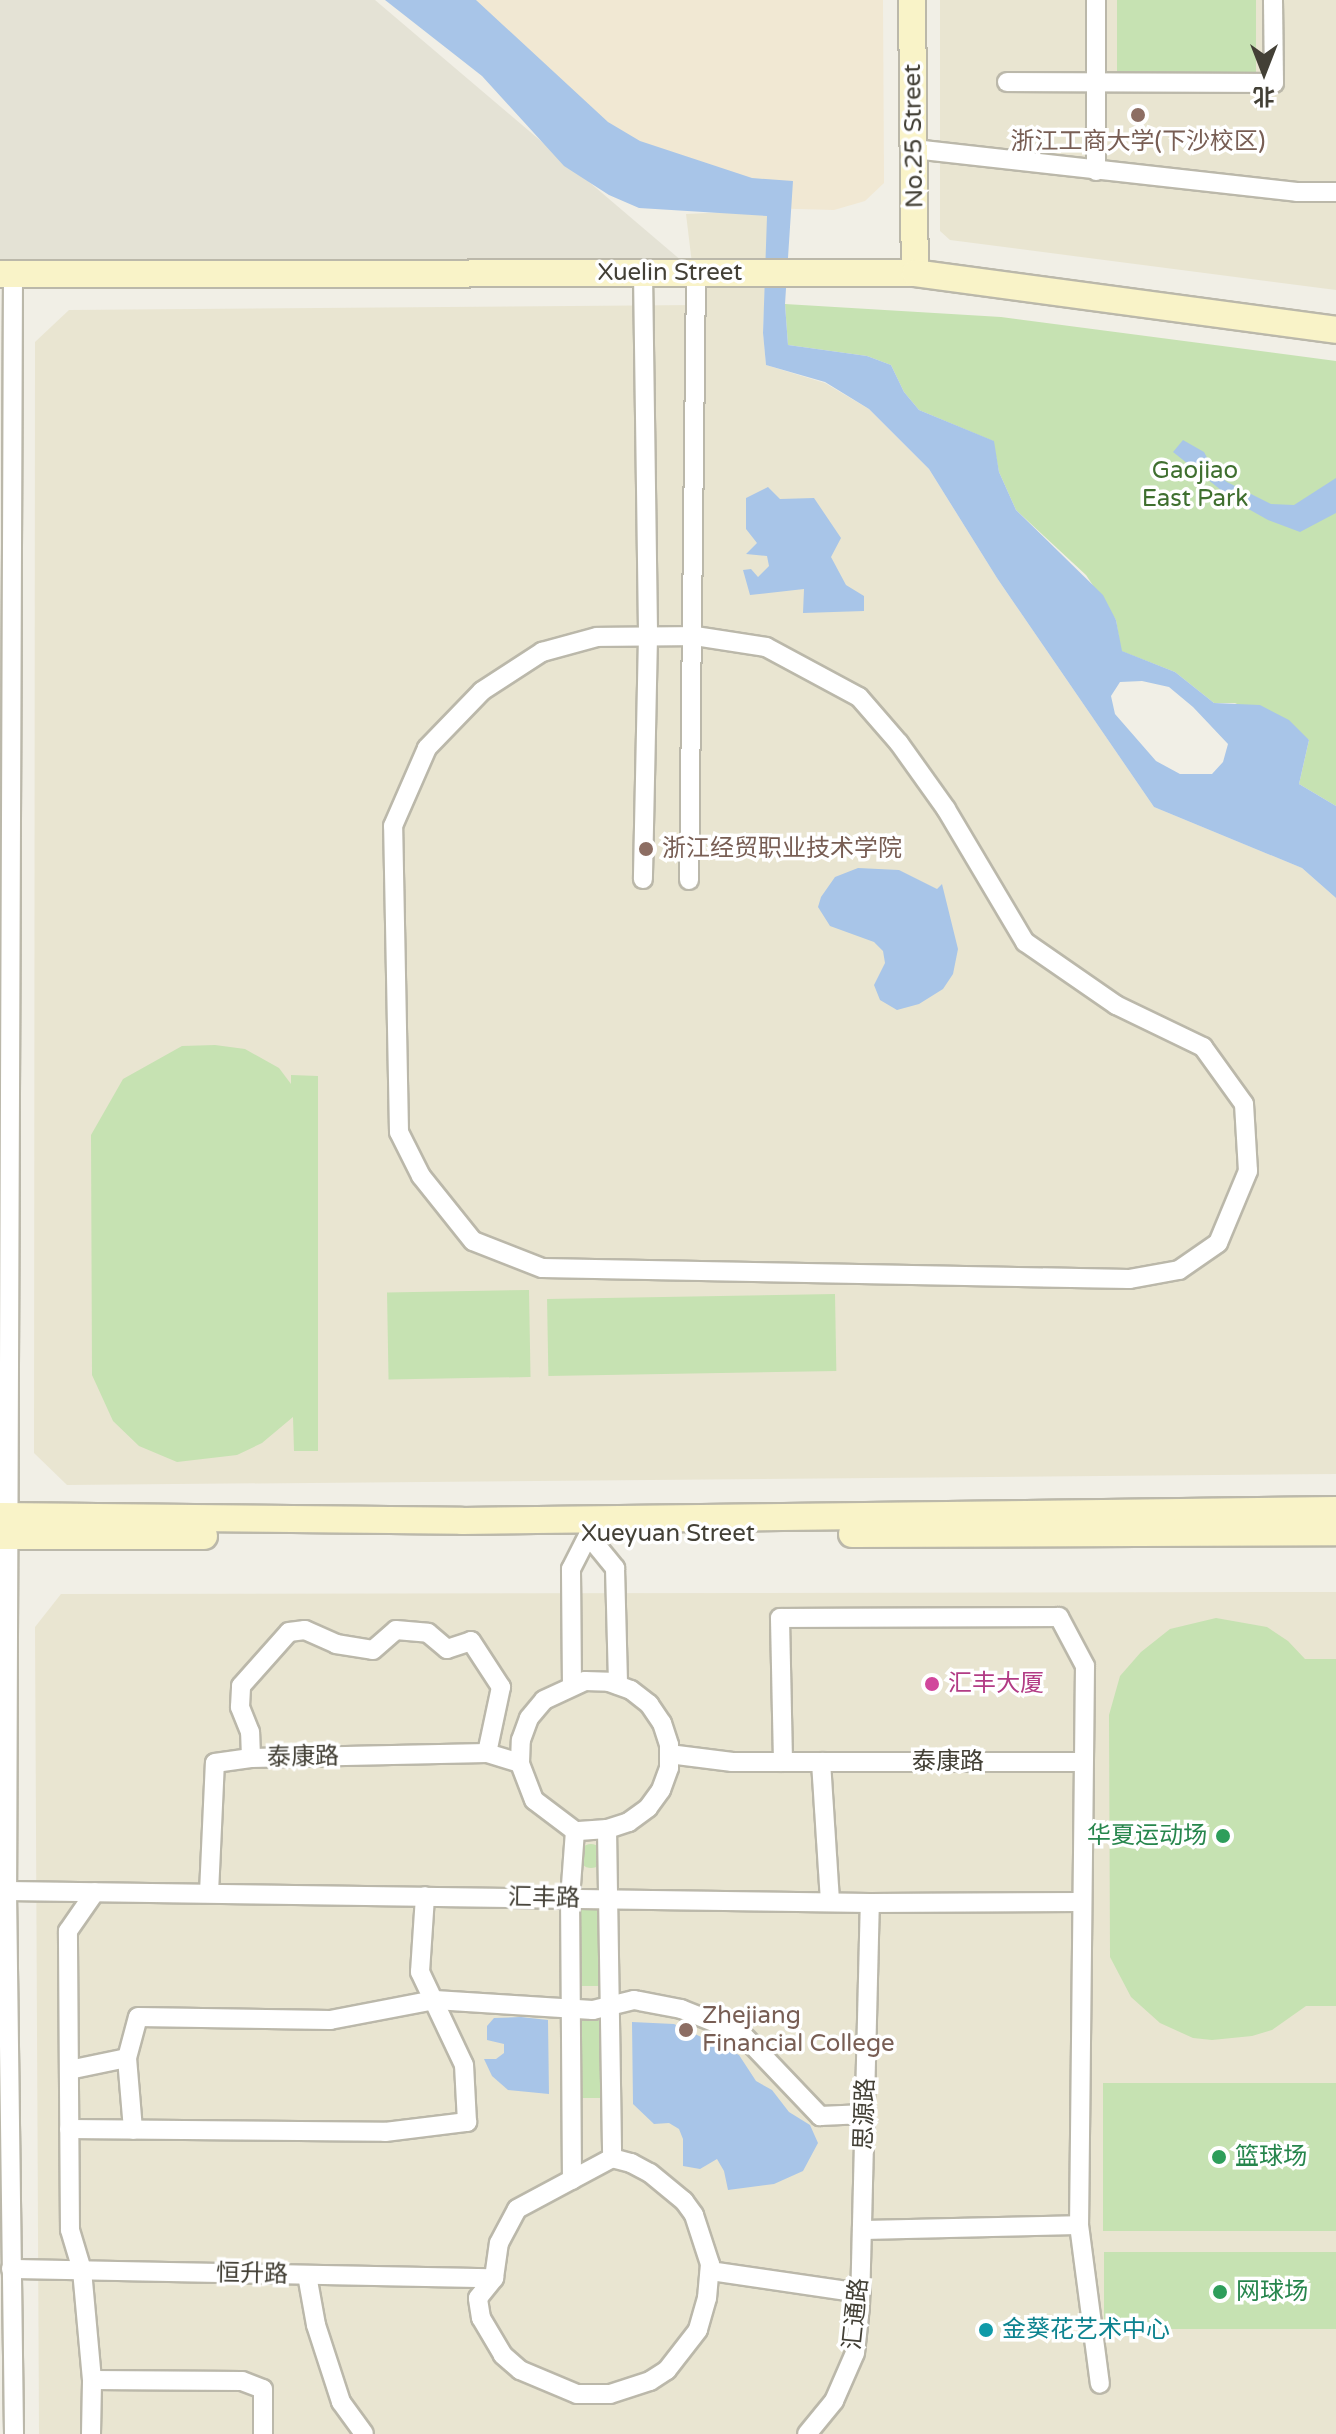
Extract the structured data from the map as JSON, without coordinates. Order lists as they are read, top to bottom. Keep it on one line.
{"streets":{"main road":["No.25 Street","Xuelin Street","Xueyuan Street"],"street":["泰康路","汇丰路","思源路","恒升路","汇通路"]},"crossings":[["No.25 Street","Xuelin Street"],["泰康路","汇丰路"],["汇丰路","思源路"],["思源路","汇通路"]],"parks":["Gaojiao East Park"],"places":["浙江工商大学(下沙校区)","浙江经贸职业技术学院","汇丰大厦","华夏运动场","Zhejiang Financial College","篮球场","网球场","金葵花艺术中心"],"north":"bottom"}
